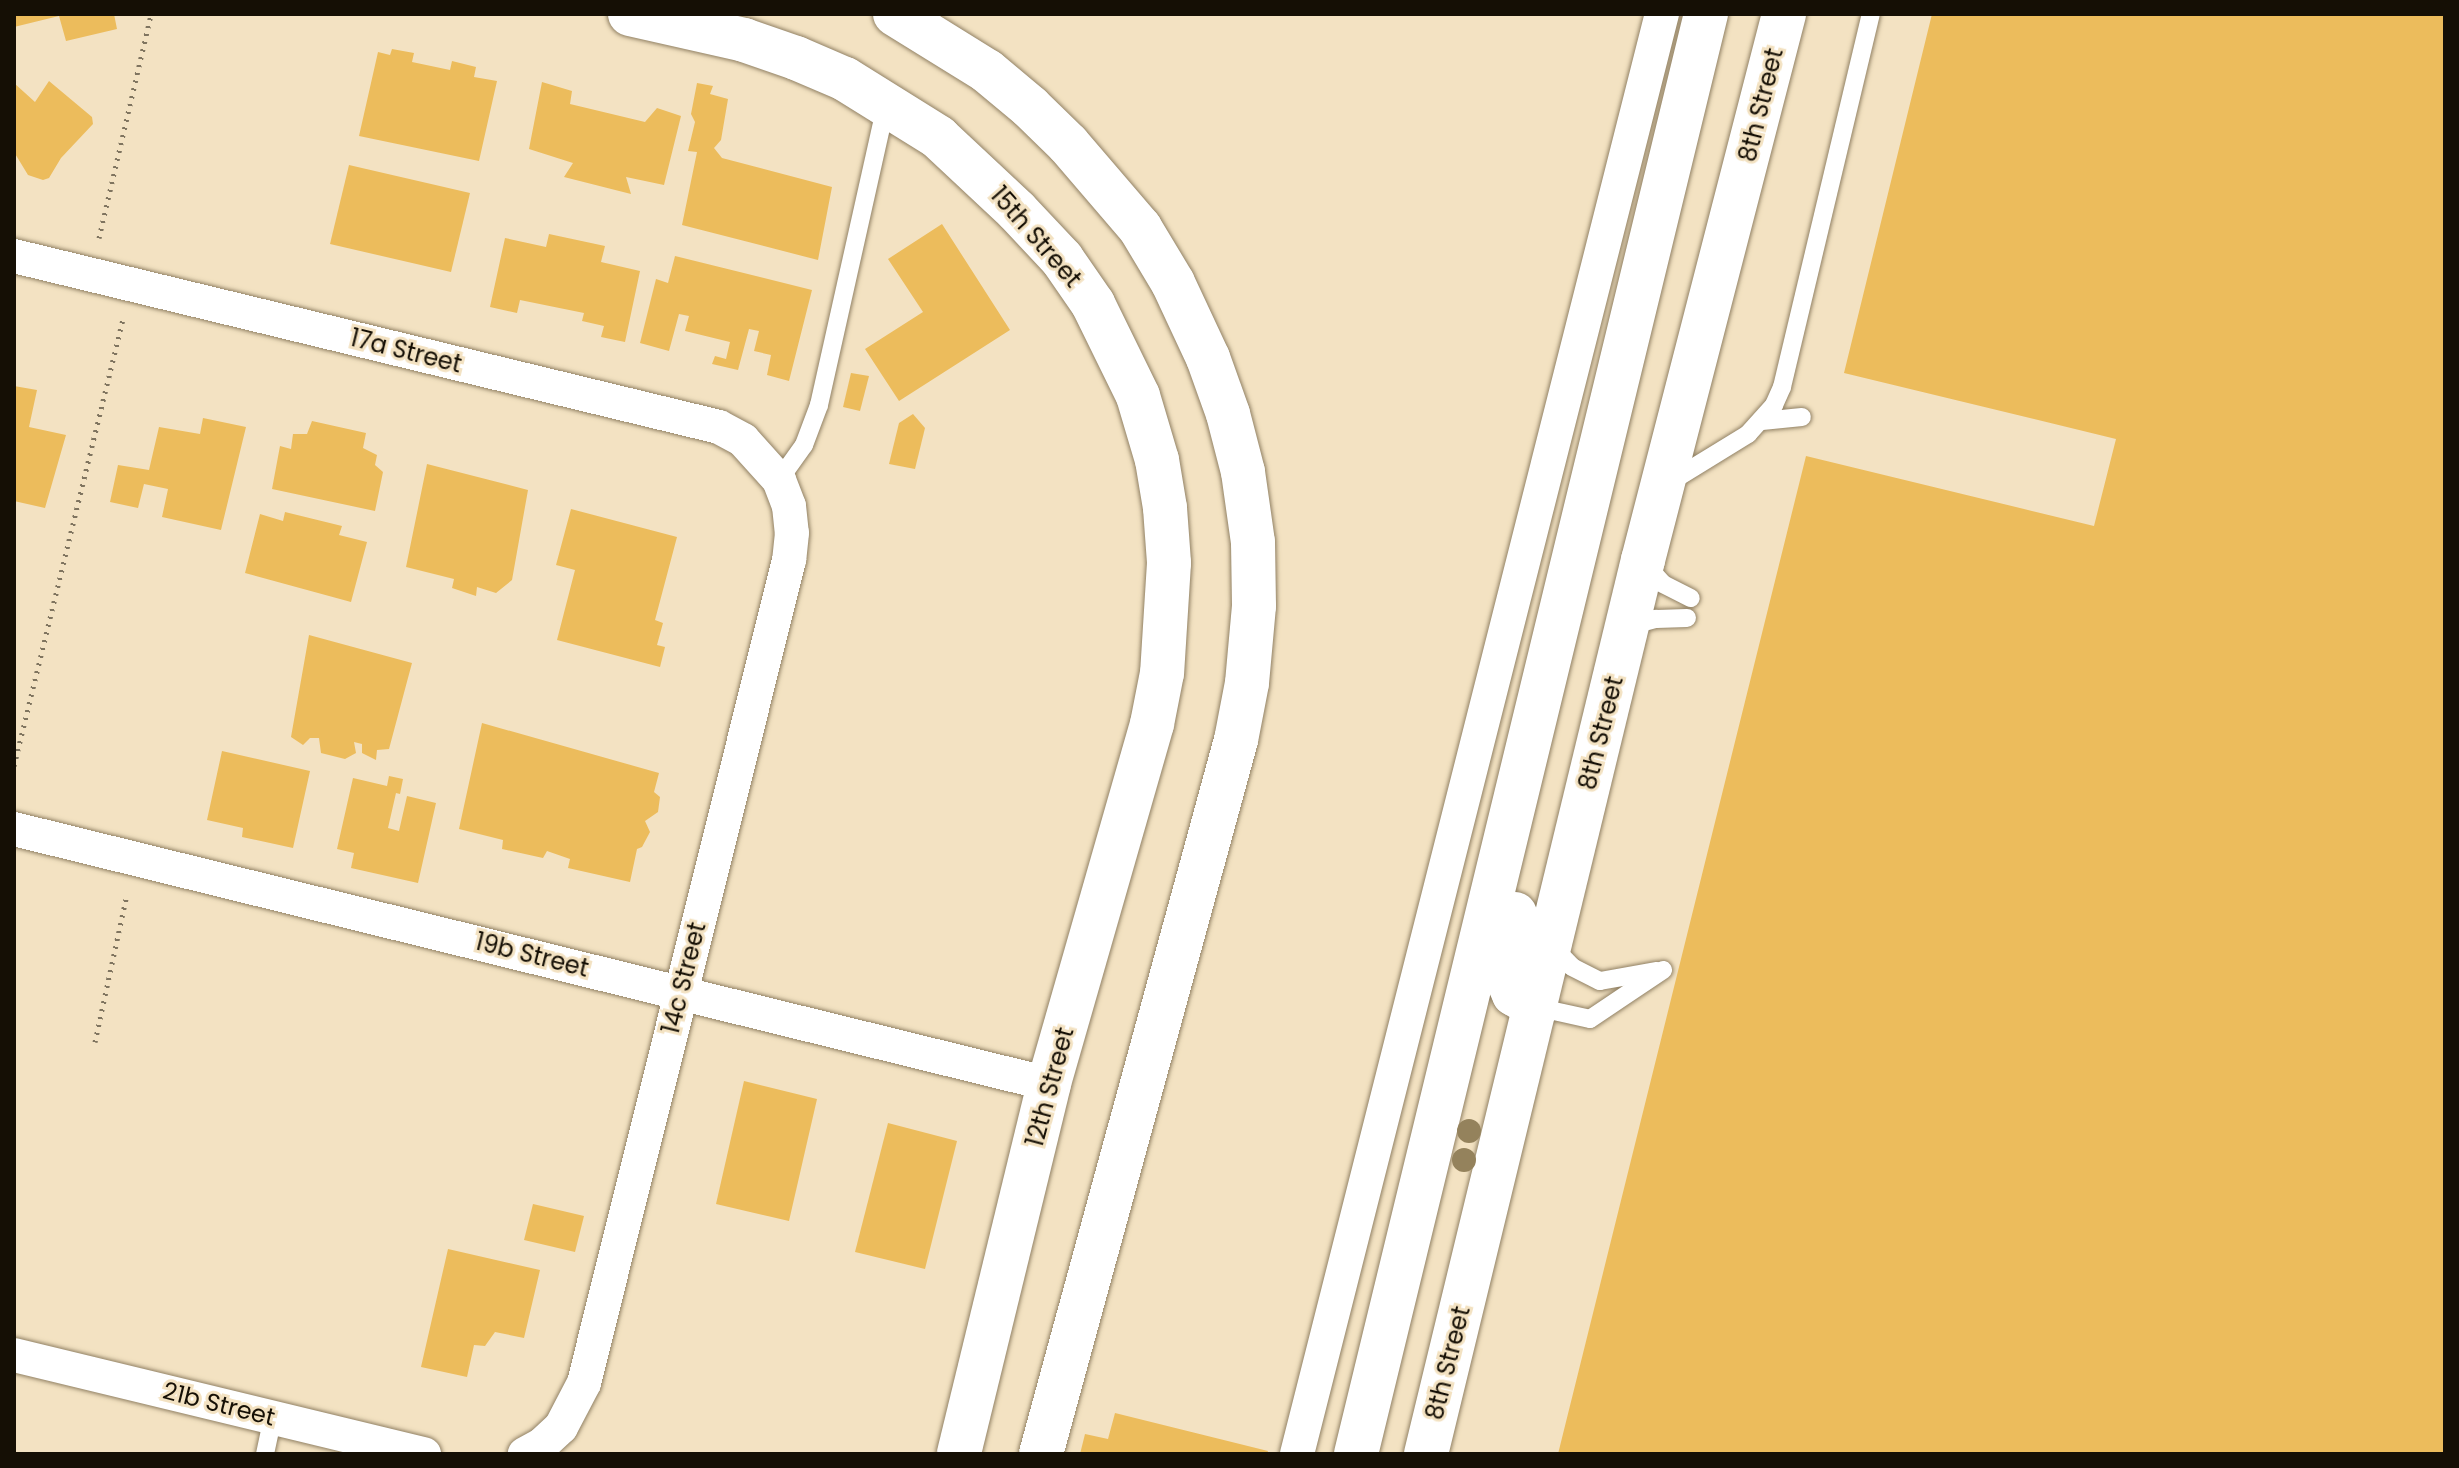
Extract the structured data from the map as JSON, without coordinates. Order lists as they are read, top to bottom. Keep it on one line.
{"streets":{"street":["8th Street","15th Street","17a Street","19b Street","14c Street","12th Street","21b Street"]},"crossings":[["15th Street","12th Street"],["17a Street","14c Street"],["19b Street","14c Street"],["19b Street","12th Street"]]}
